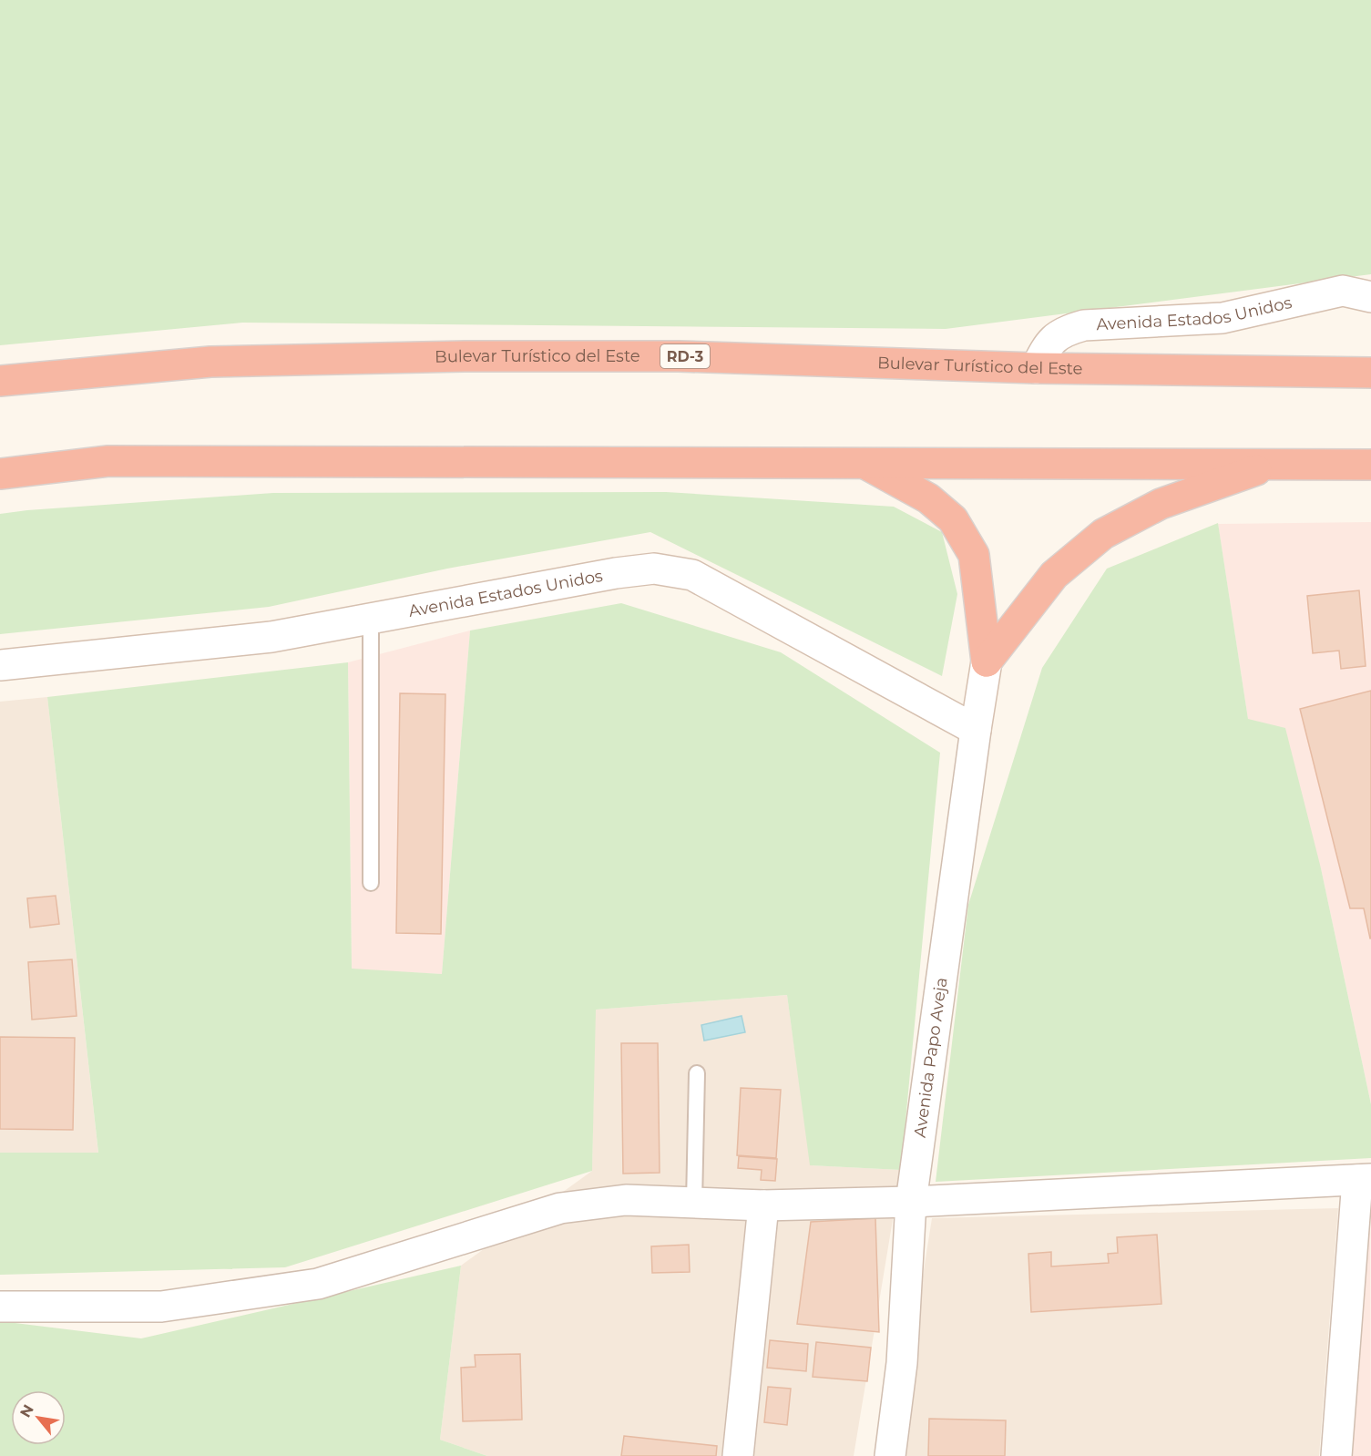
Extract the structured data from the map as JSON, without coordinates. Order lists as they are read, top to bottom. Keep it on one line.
{"streets":{"highway":["Bulevar Turístico del Este","RD-3"],"street":["Avenida Estados Unidos","Avenida Papo Aveja"]},"crossings":[["Avenida Estados Unidos","Bulevar Turístico del Este"],["Avenida Estados Unidos","Avenida Papo Aveja"]],"north":"top left"}
